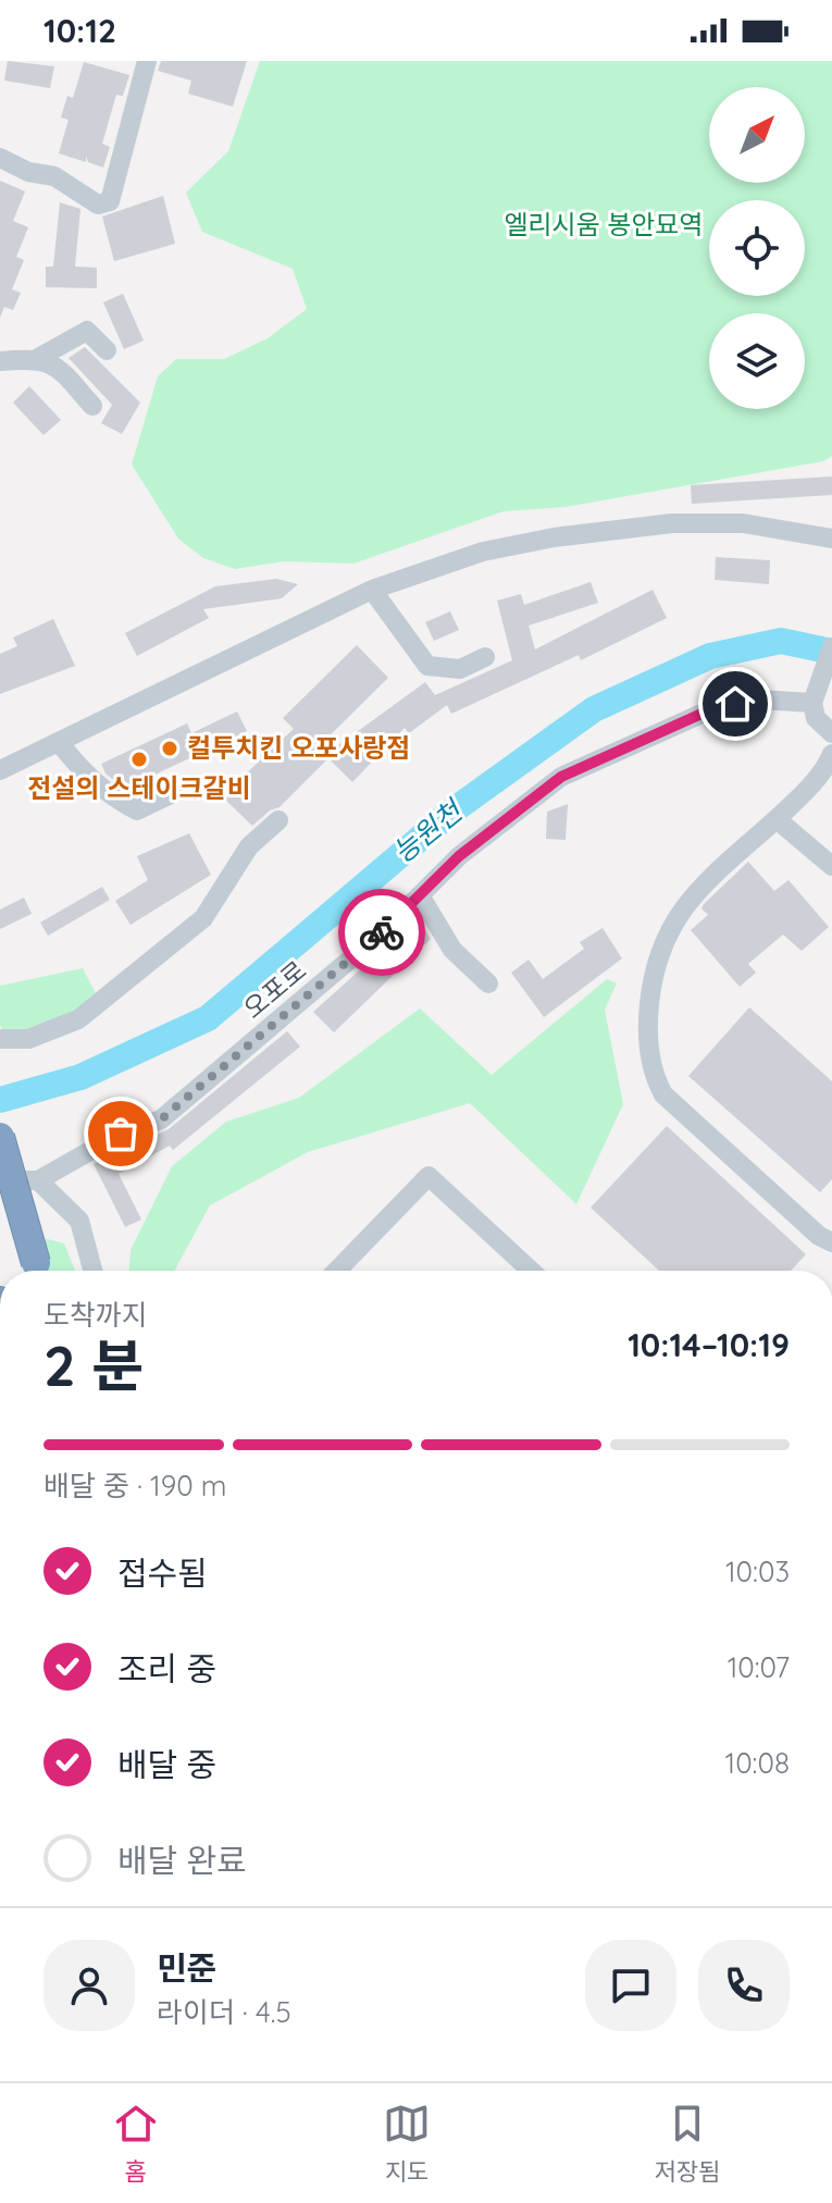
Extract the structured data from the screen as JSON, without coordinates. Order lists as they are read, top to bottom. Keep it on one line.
{"streets":{"street":["오포로"]},"water":["능원천"],"parks":["엘리시움 봉안묘역"],"places":["컬투치킨 오포사랑점","전설의 스테이크갈비"],"north":"top right","page":{"status":"10:12","heading":["2 분","도착까지","10:14–10:19"],"panel":["민준","라이더 · 4.5"],"bar":"배달 중 · 190 m","list":[["접수됨","10:03"],["조리 중","10:07"],["배달 중","10:08"],"배달 완료"],"tabs":["홈","지도","저장됨"]}}
